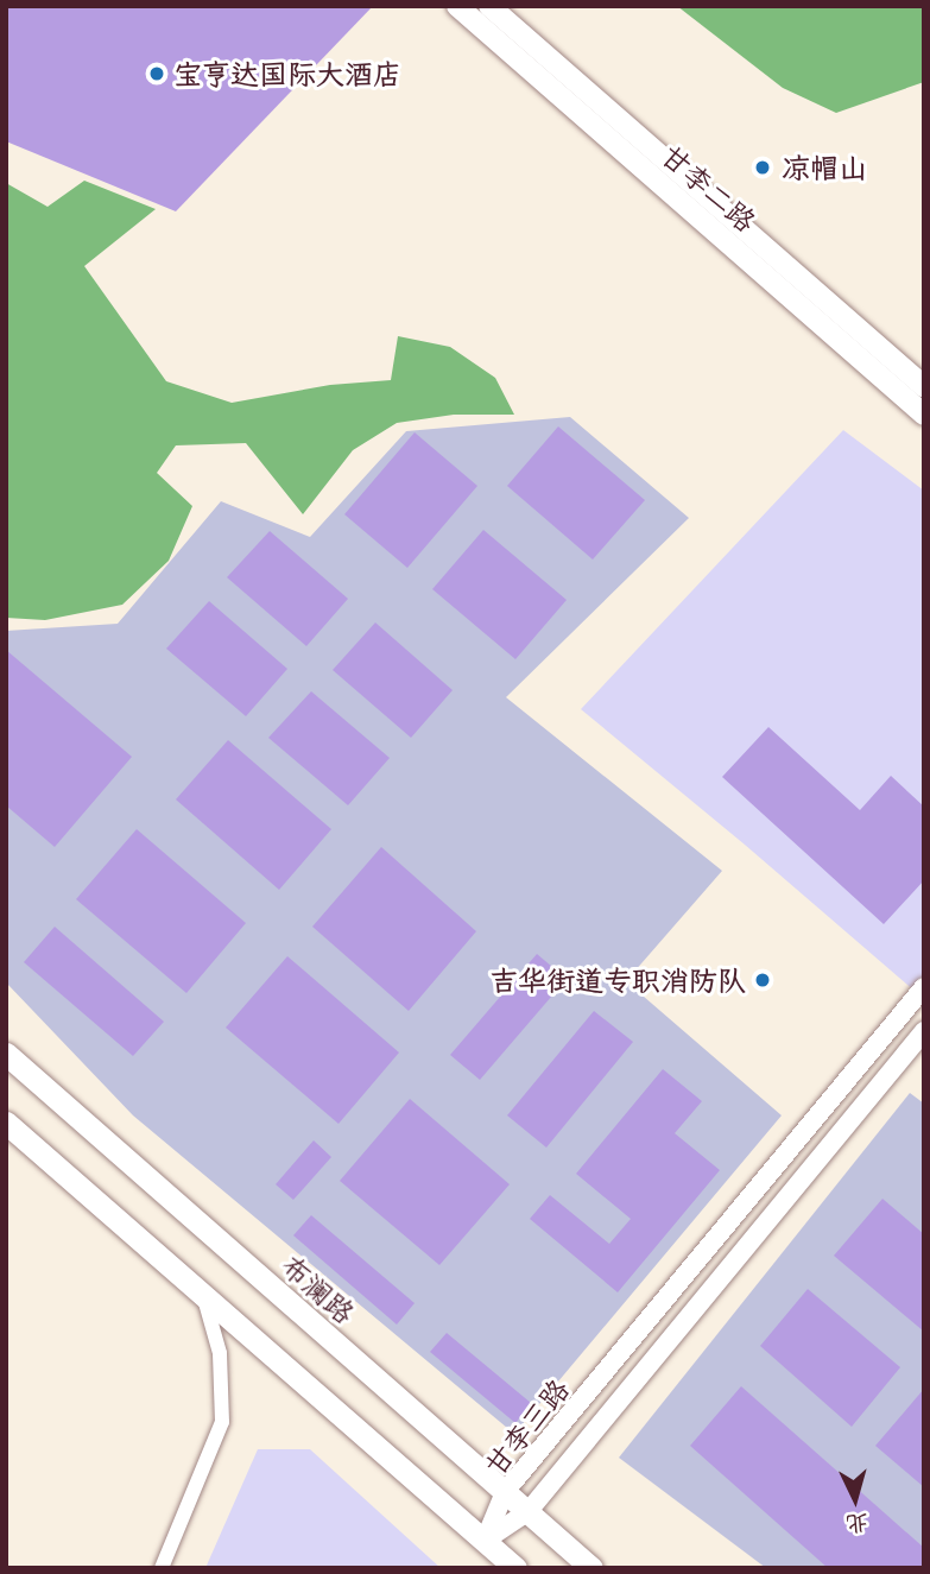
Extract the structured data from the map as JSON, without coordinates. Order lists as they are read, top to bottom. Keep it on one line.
{"streets":{"main road":["甘李二路","布澜路"],"street":["甘李三路"]},"crossings":[["布澜路","甘李三路"]],"places":["宝亨达国际大酒店","凉帽山","吉华街道专职消防队"],"north":"bottom"}
